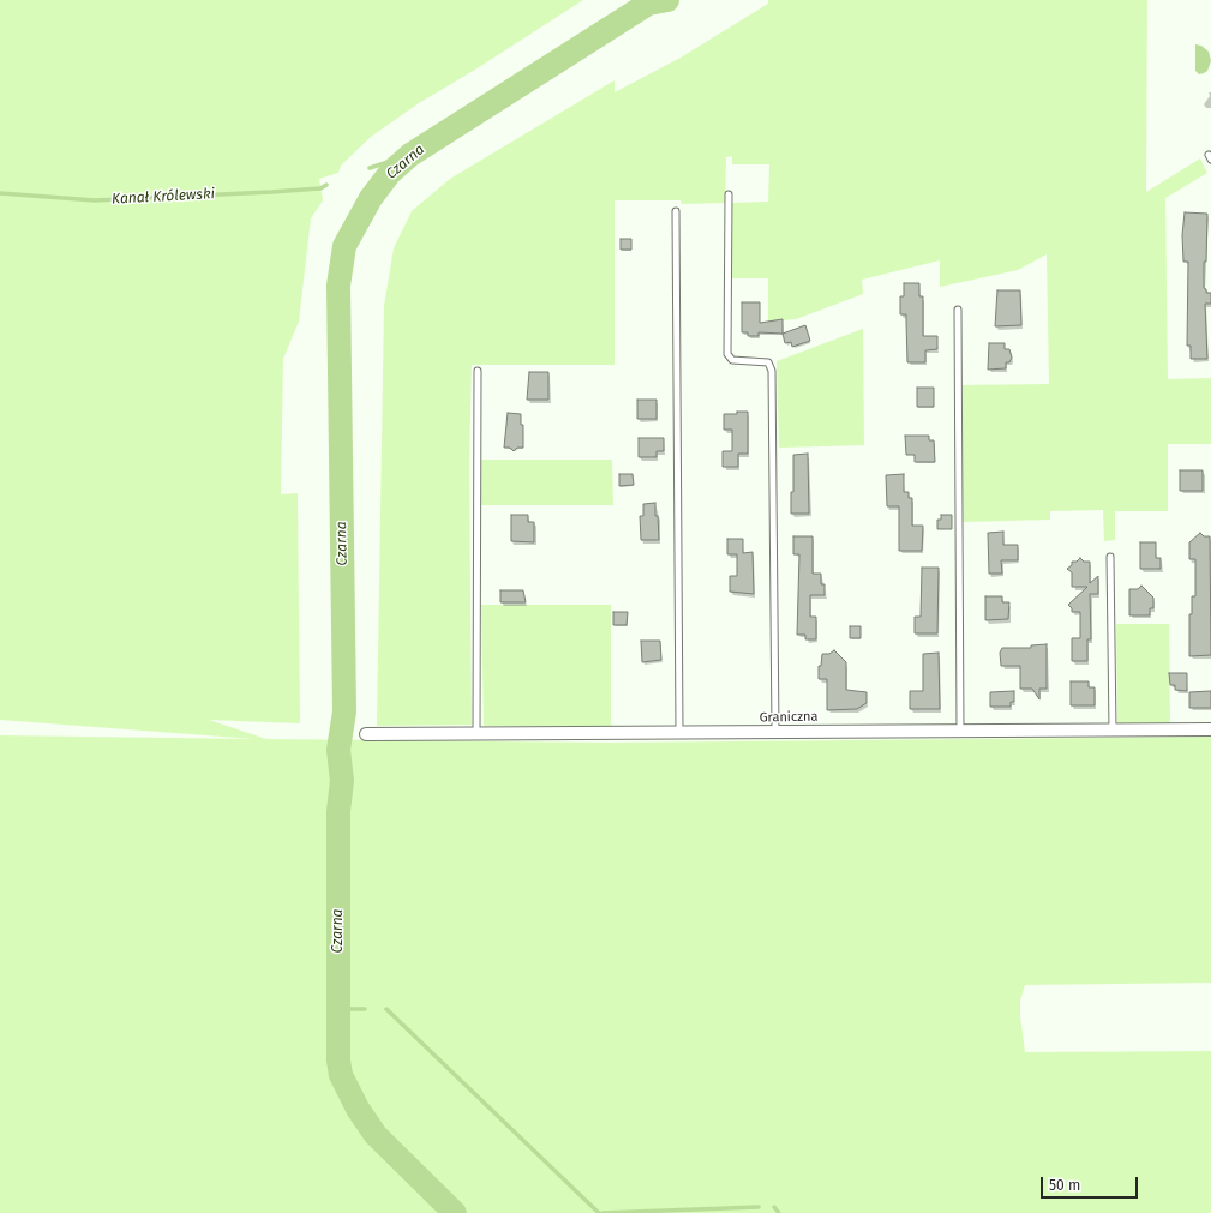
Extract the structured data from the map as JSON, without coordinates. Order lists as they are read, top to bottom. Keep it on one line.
{"streets":{"street":["Graniczna"]},"water":["Czarna","Kanał Królewski"],"scale_bar":"50 m"}
